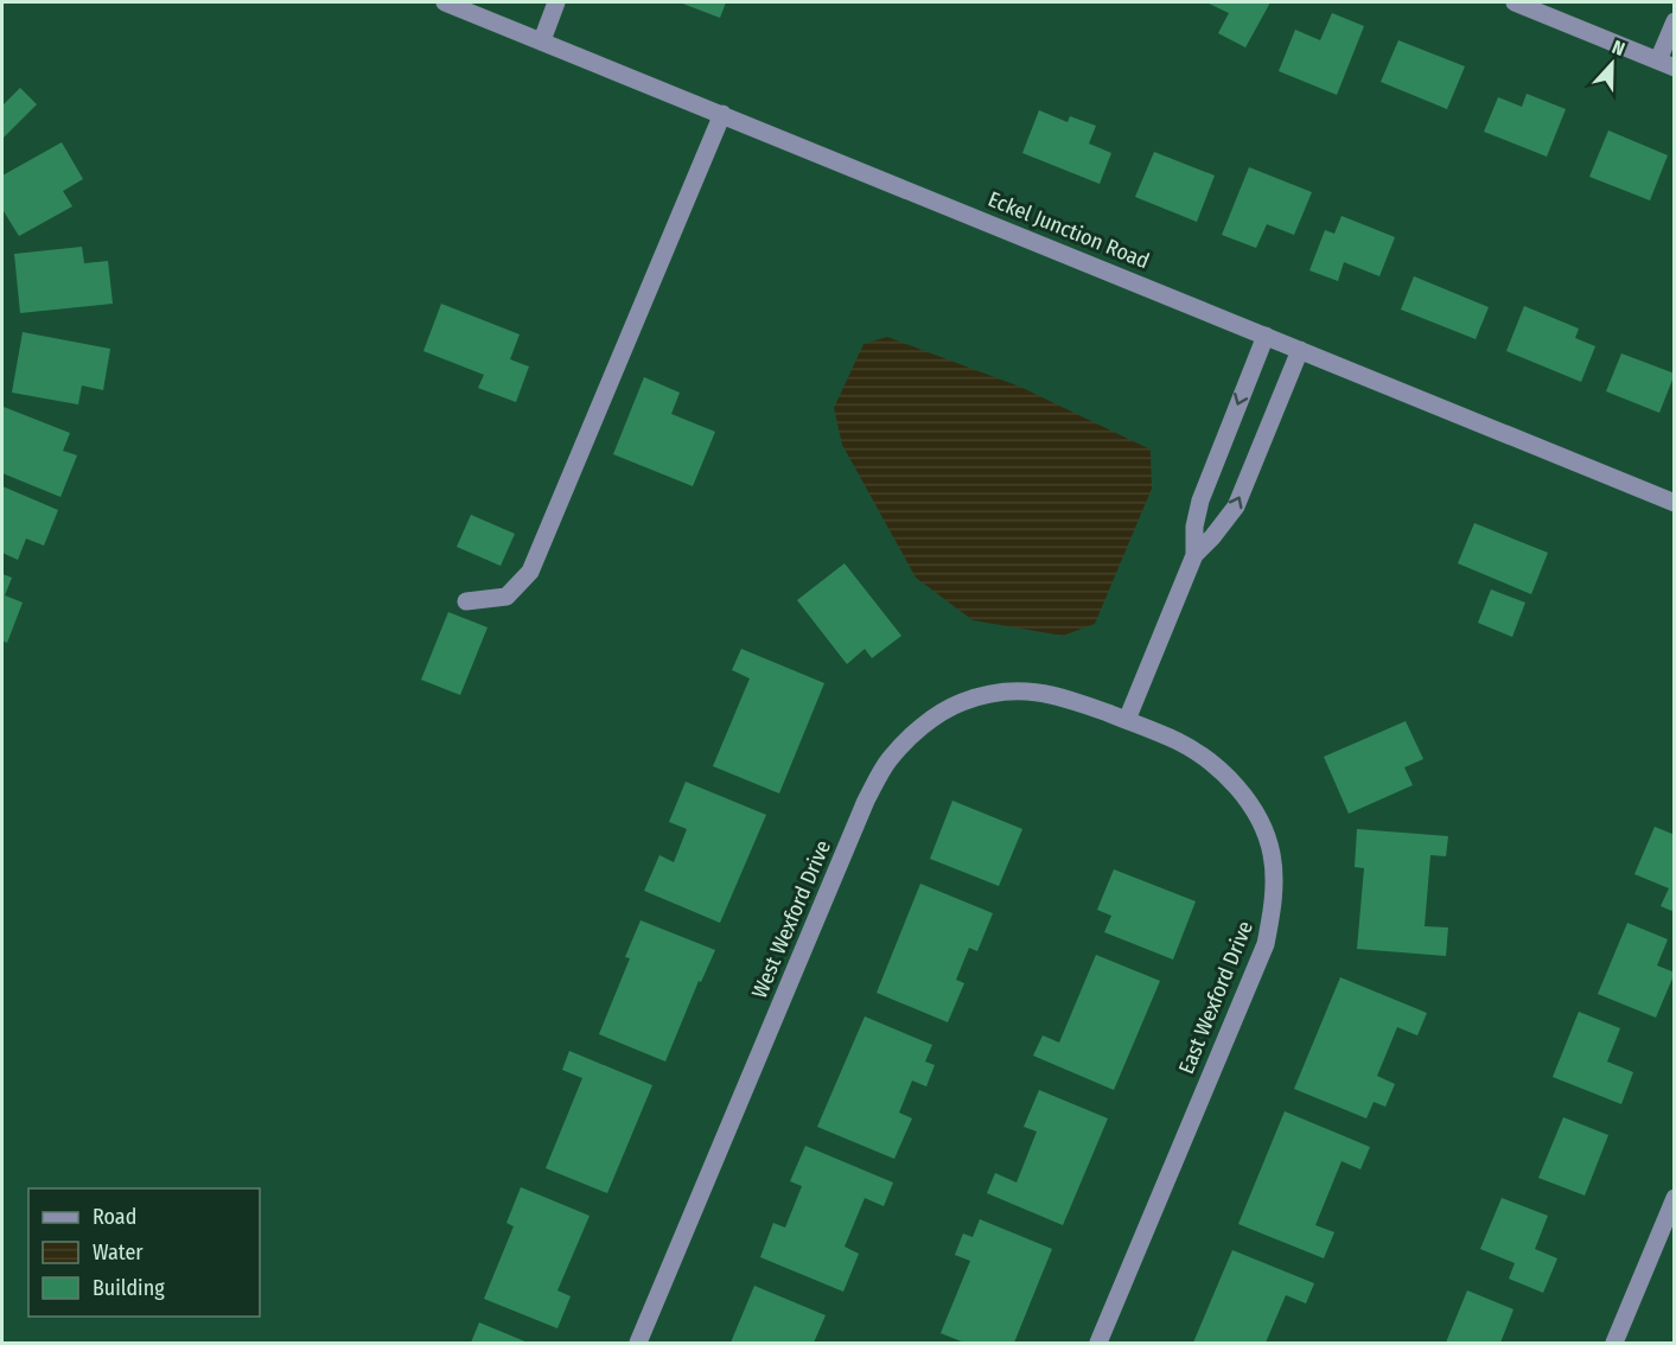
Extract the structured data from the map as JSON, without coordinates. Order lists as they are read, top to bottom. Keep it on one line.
{"streets":{"street":["Eckel Junction Road","West Wexford Drive","East Wexford Drive"]},"crossings":[["West Wexford Drive","East Wexford Drive"]],"legend":["Road","Water","Building"],"north":"top"}
